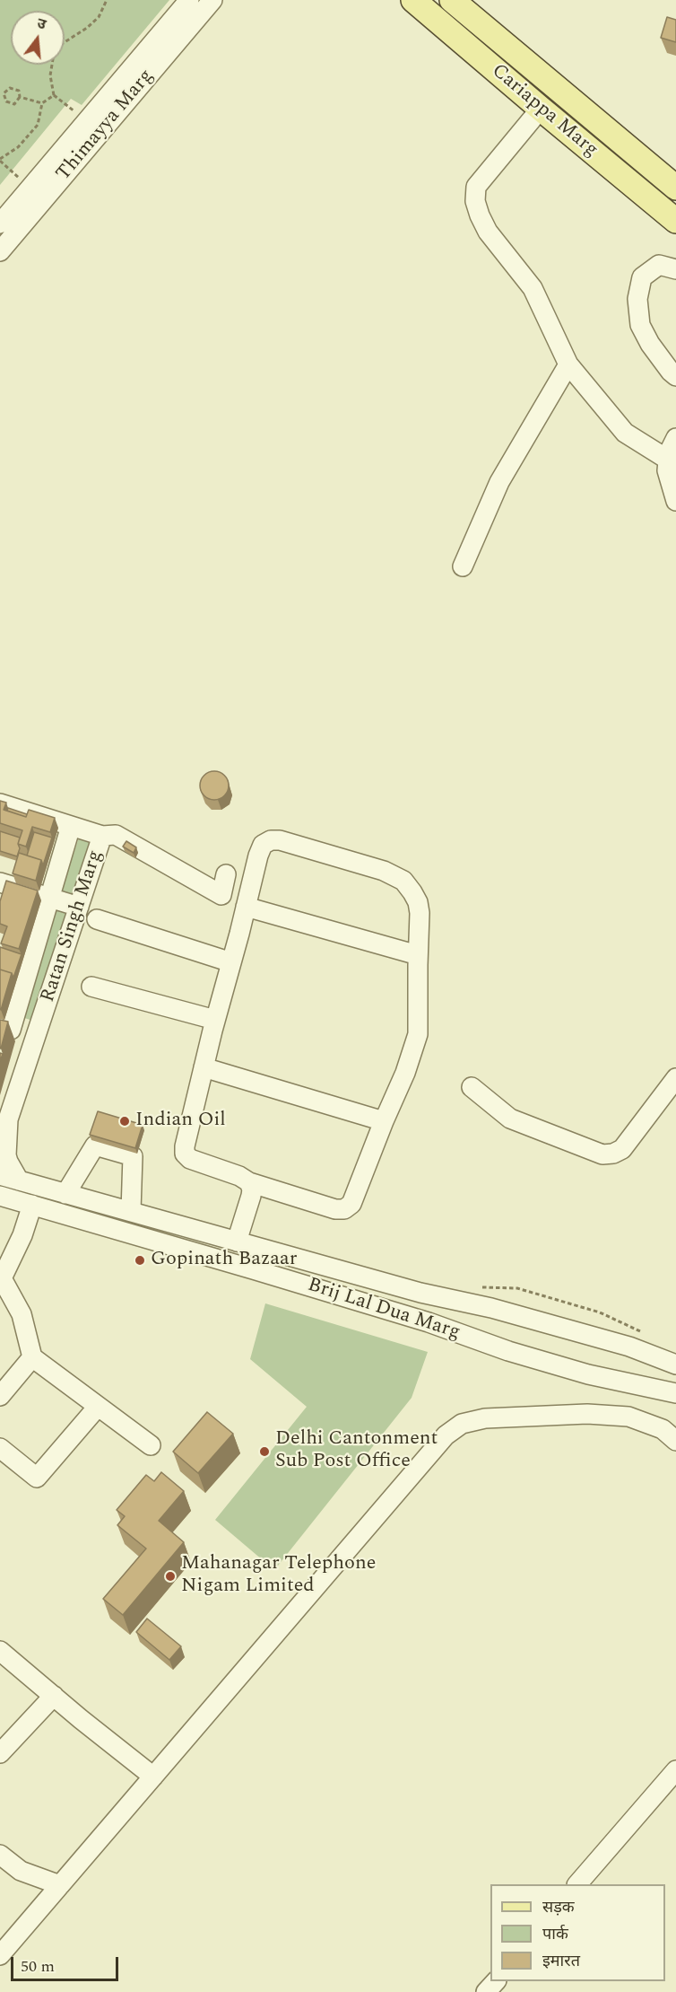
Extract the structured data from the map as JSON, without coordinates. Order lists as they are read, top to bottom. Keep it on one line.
{"streets":{"main road":["Cariappa Marg"],"street":["Thimayya Marg","Ratan Singh Marg","Brij Lal Dua Marg"]},"crossings":[["Ratan Singh Marg","Brij Lal Dua Marg"]],"places":["Indian Oil","Gopinath Bazaar","Delhi Cantonment Sub Post Office","Mahanagar Telephone Nigam Limited"],"legend":["सड़क","पार्क","इमारत"],"scale_bar":"50 m","north":"top"}
